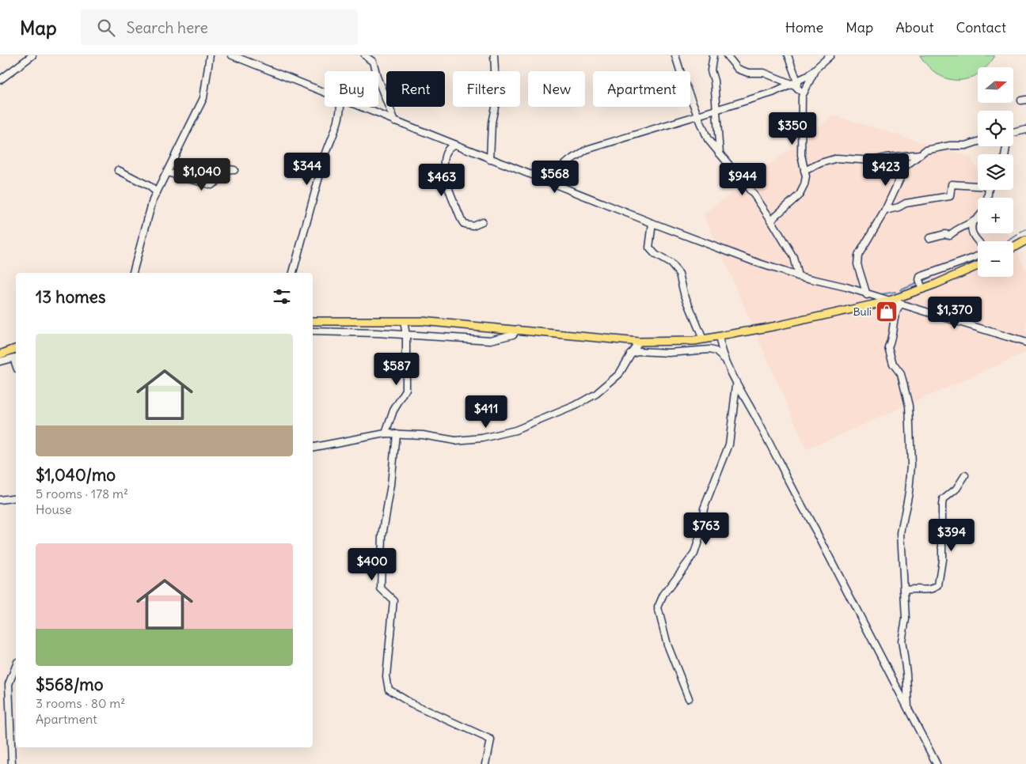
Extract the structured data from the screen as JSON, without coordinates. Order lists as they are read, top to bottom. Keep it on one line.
{"places":{"shop":["Buli"]},"north":"right","page":{"header":"Map","search":"Search here","nav":["Home","Map","About","Contact"],"map_buttons":["+","−"],"chip":["Buy","Rent","Filters","New","Apartment"],"price":["$350","$344","$423","$1,040","$568","$944","$463","$1,370","$587","$411","$763","$394","$400"],"heading":"13 homes","list":[{"name":"$1,040/mo","note":"5 rooms · 178 m² · House"},{"name":"$568/mo","note":"3 rooms · 80 m² · Apartment"}]}}
